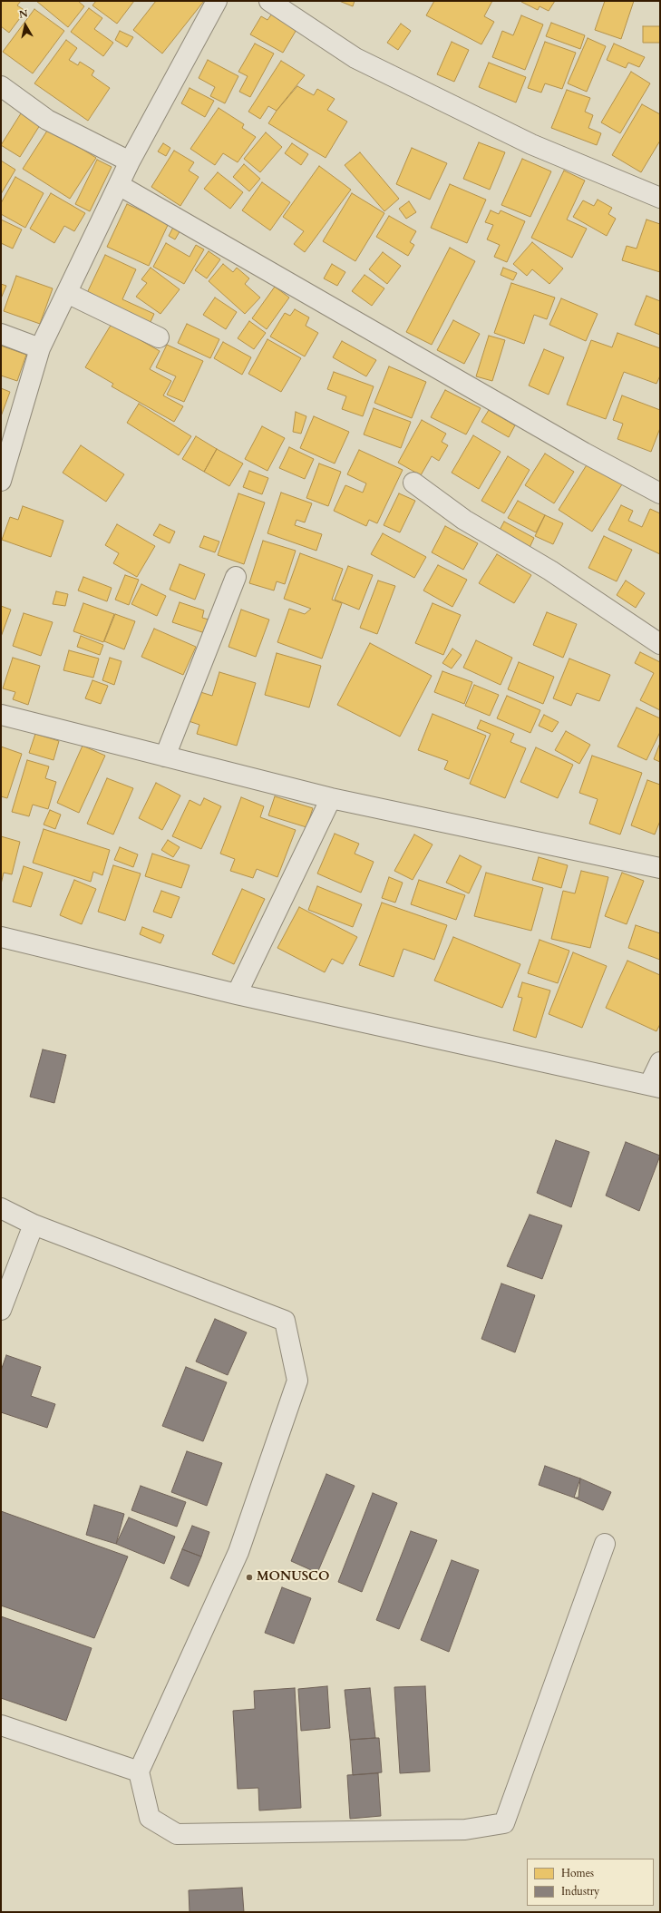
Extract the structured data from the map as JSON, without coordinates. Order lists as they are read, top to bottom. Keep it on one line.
{"places":["MONUSCO"],"legend":["Homes","Industry"],"north":"top"}
